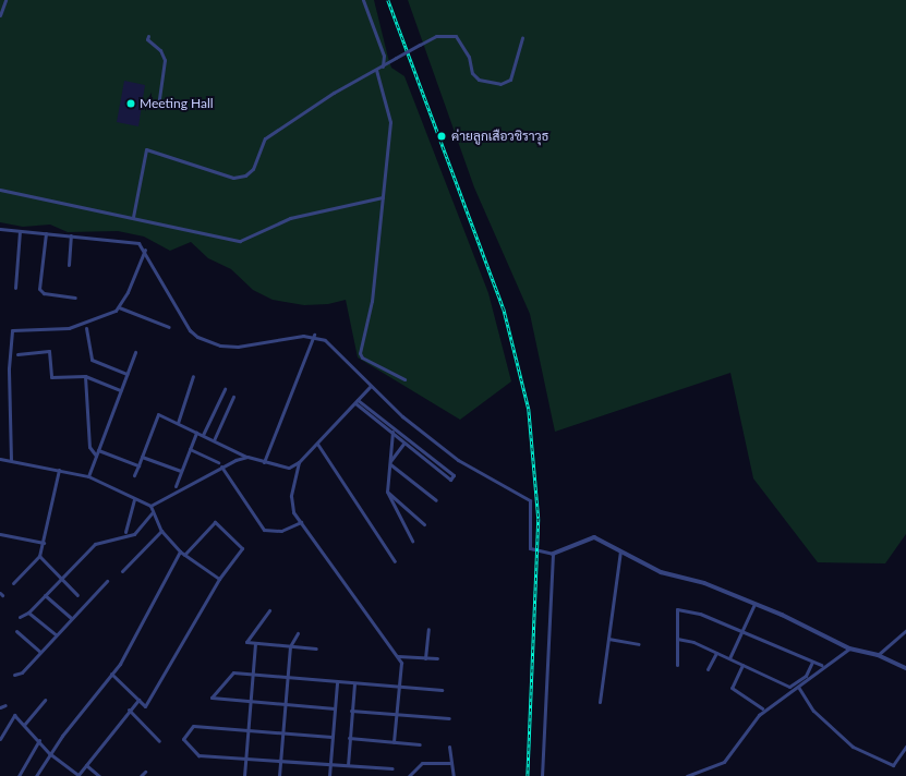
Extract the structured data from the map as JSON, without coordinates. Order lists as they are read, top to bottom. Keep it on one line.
{"places":["Meeting Hall","ค่ายลูกเสือวชิราวุธ"]}
